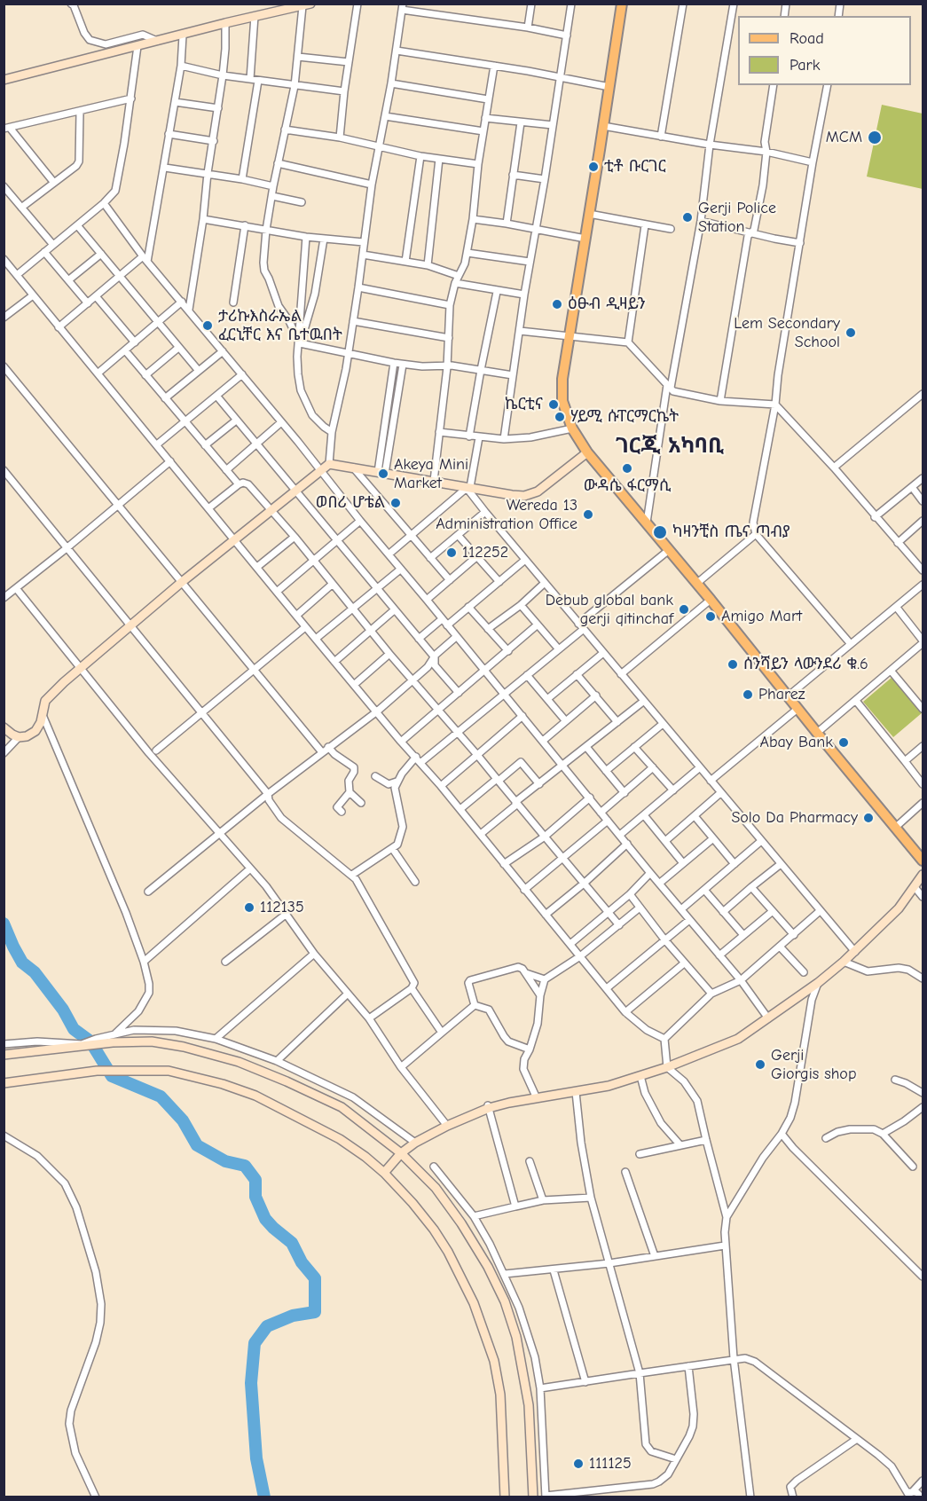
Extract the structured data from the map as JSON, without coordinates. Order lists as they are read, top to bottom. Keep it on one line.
{"districts":["ገርጂ አካባቢ"],"places":["MCM","ቲቶ ቡርገር","Gerji Police Station","ዕፁብ ዲዛይን","ታሪኩእስራኤል ፈርኒቸር እና ቤተዉበት","Lem Secondary School","ኬርቲና","ሃይሚ ሱፐርማርኬት","ውዳሴ ፋርማሲ","Akeya Mini Market","ወበሪ ሆቴል","Wereda 13 Administration Office","ካዛንቺስ ጤና ጣብያ","112252","Debub global bank gerji qitinchaf","Amigo Mart","ሰንሻይን ላውንደሪ ቁ.6","Pharez","Abay Bank","Solo Da Pharmacy","112135","Gerji Giorgis shop","111125"],"legend":["Road","Park"]}
